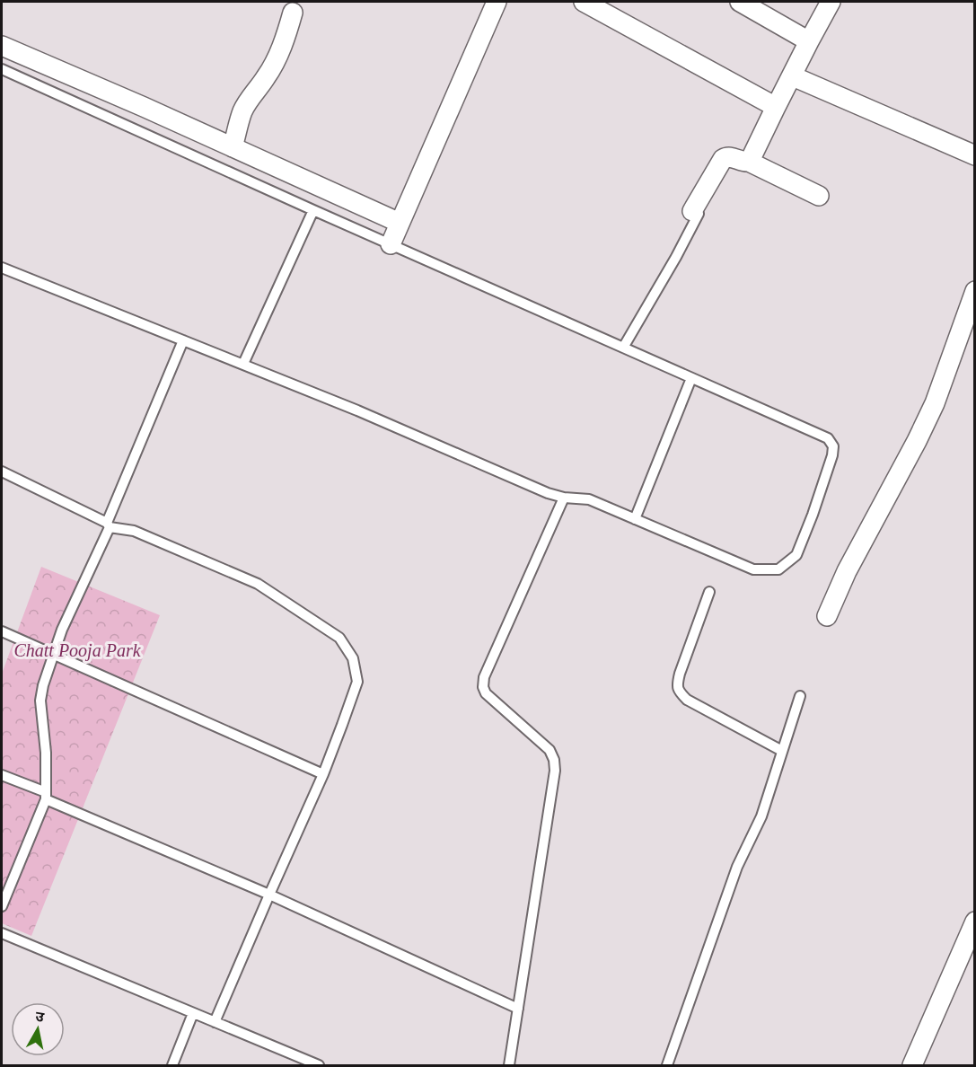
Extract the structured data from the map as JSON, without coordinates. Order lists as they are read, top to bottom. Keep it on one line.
{"parks":["Chatt Pooja Park"],"north":"top"}
